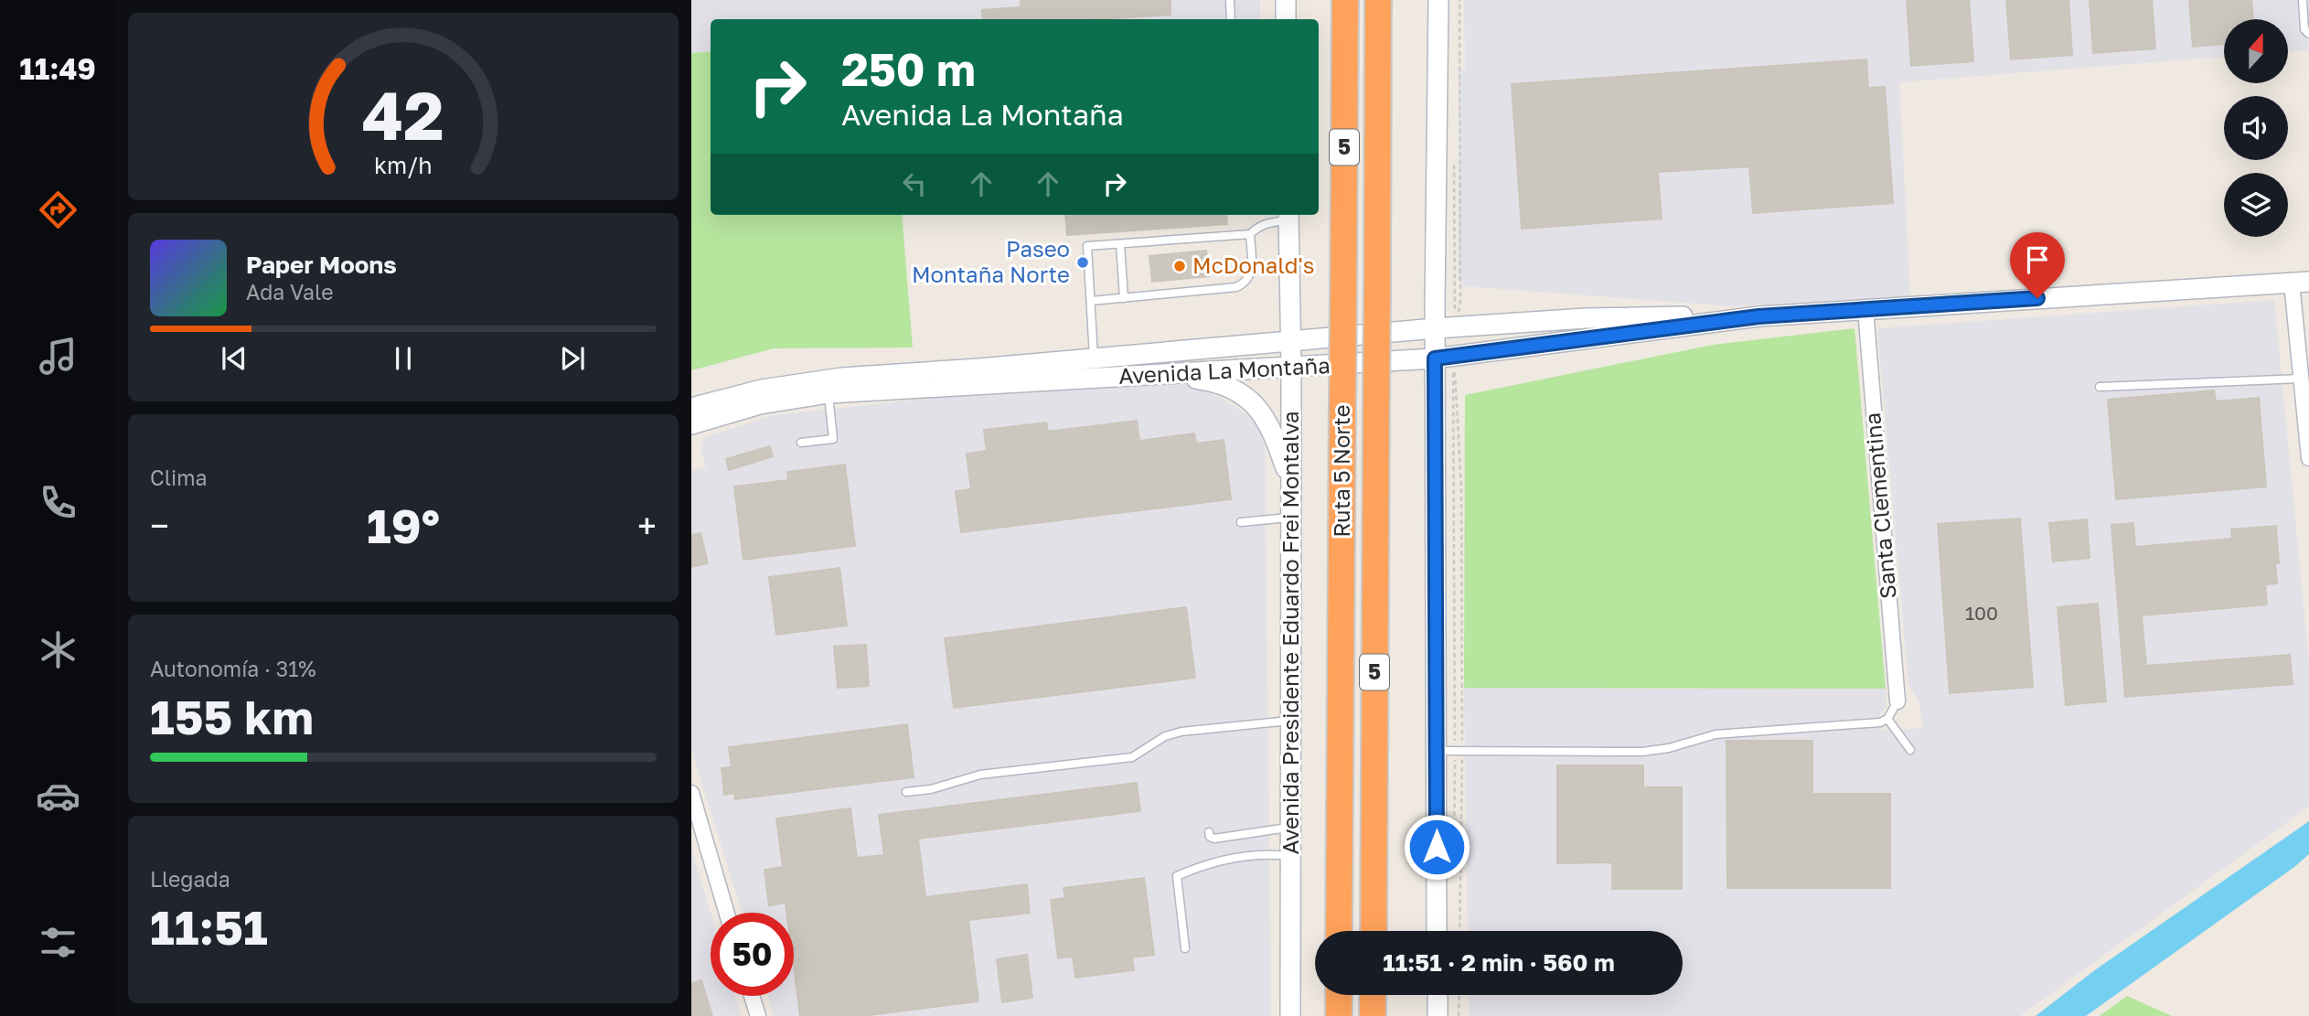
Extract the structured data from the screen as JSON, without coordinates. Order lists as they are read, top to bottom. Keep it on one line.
{"streets":{"highway":["5","Ruta 5 Norte"],"main road":["Avenida La Montaña","Avenida Presidente Eduardo Frei Montalva"],"street":["Santa Clementina"]},"crossings":[["Avenida La Montaña","Santa Clementina"],["Avenida La Montaña","Avenida Presidente Eduardo Frei Montalva"]],"places":["Paseo Montaña Norte","McDonald's"],"house_numbers":["100"],"north":"top","page":{"tabs":"11:49","turn":["250 m","Avenida La Montaña"],"song":["Paper Moons","Ada Vale"],"tile":["Clima",["Autonomía · 31%","155 km"],["Llegada","11:51"]],"heat":["−","19°","+"],"limit":"50","trip":"11:51 · 2 min · 560 m","gauge":["42","km/h"]}}
